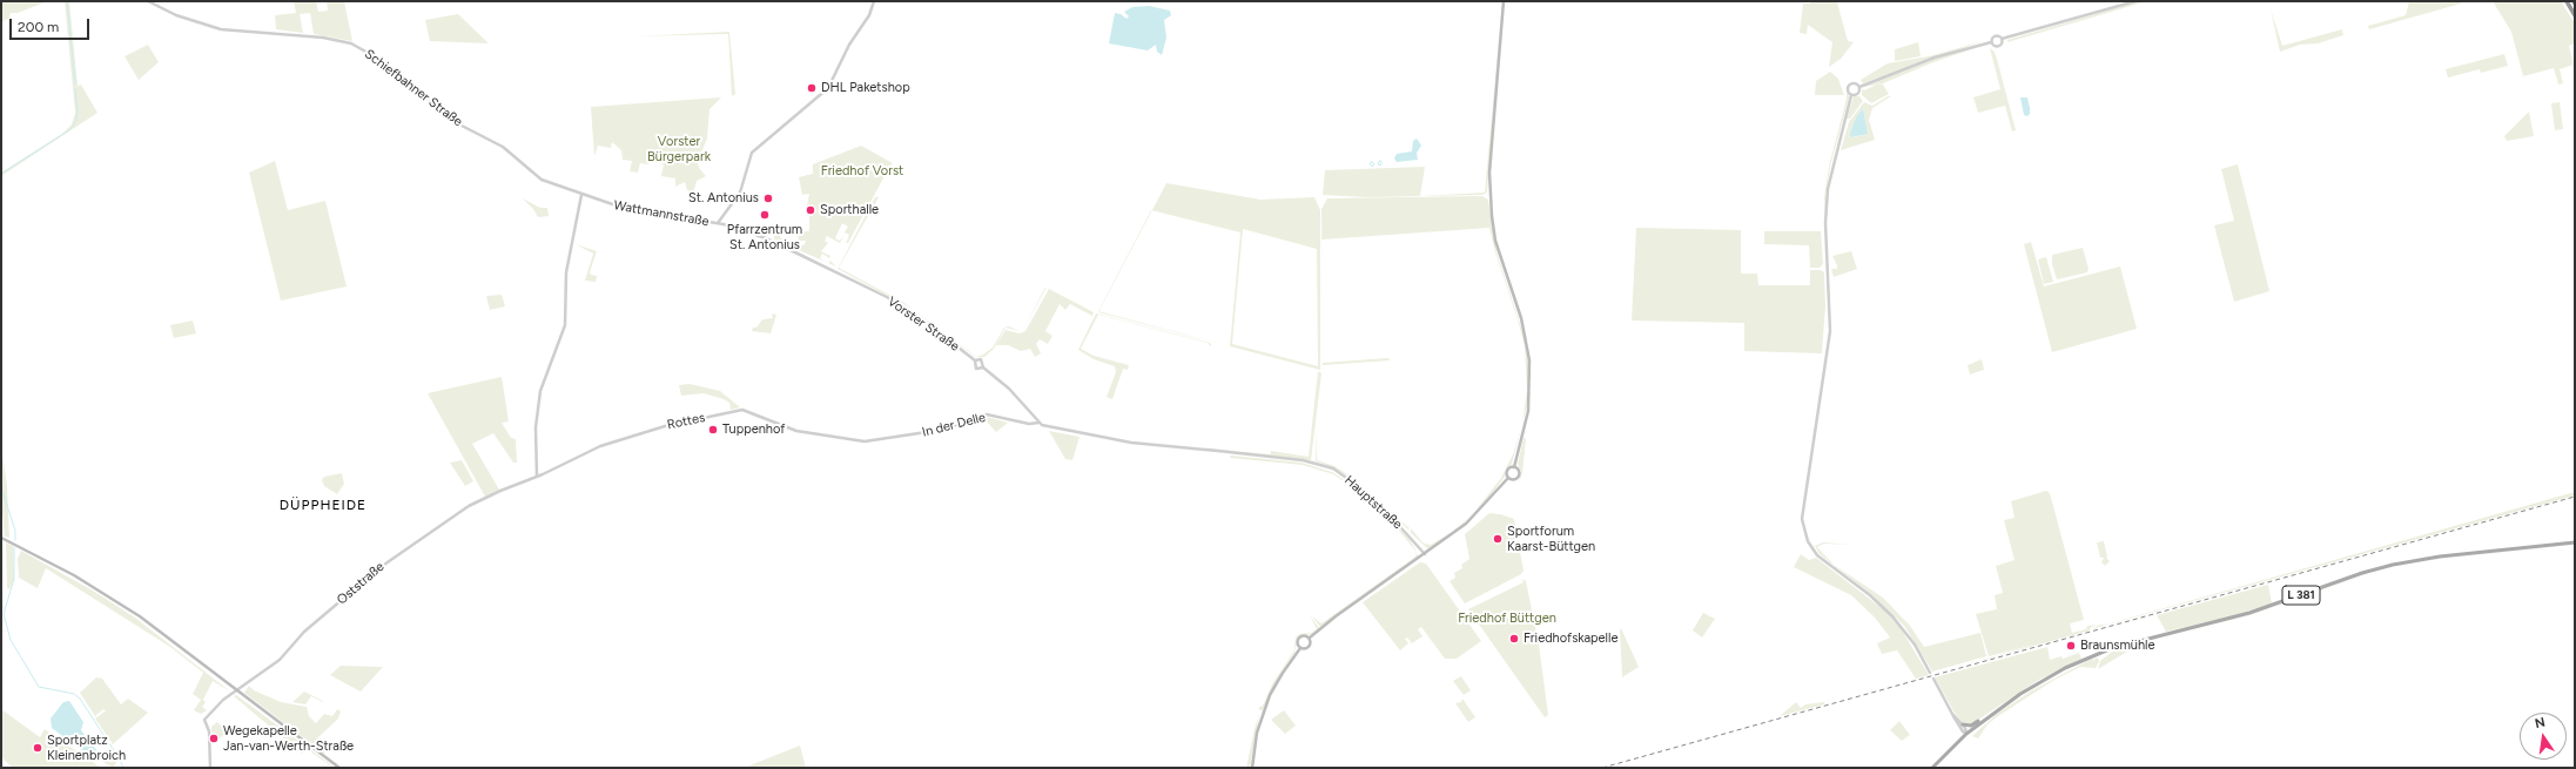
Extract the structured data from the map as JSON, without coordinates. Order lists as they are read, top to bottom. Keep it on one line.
{"streets":{"main road":["L 381"],"street":["Schiefbahner Straße","Wattmannstraße","Vorster Straße","Rottes","In der Delle","Hauptstraße","Oststraße"]},"crossings":[["Schiefbahner Straße","Wattmannstraße"],["Wattmannstraße","Vorster Straße"],["Vorster Straße","In der Delle"],["Vorster Straße","Hauptstraße"],["Rottes","In der Delle"],["Rottes","Oststraße"],["In der Delle","Hauptstraße"]],"districts":["DÜPPHEIDE"],"parks":["Vorster Bürgerpark","Friedhof Vorst","Friedhof Büttgen"],"places":["DHL Paketshop","St. Antonius","Sporthalle","Pfarrzentrum St. Antonius","Tuppenhof","Sportforum Kaarst-Büttgen","Friedhofskapelle","Braunsmühle","Wegekapelle Jan-van-Werth-Straße","Sportplatz Kleinenbroich"],"scale_bar":"200 m","north":"top"}
